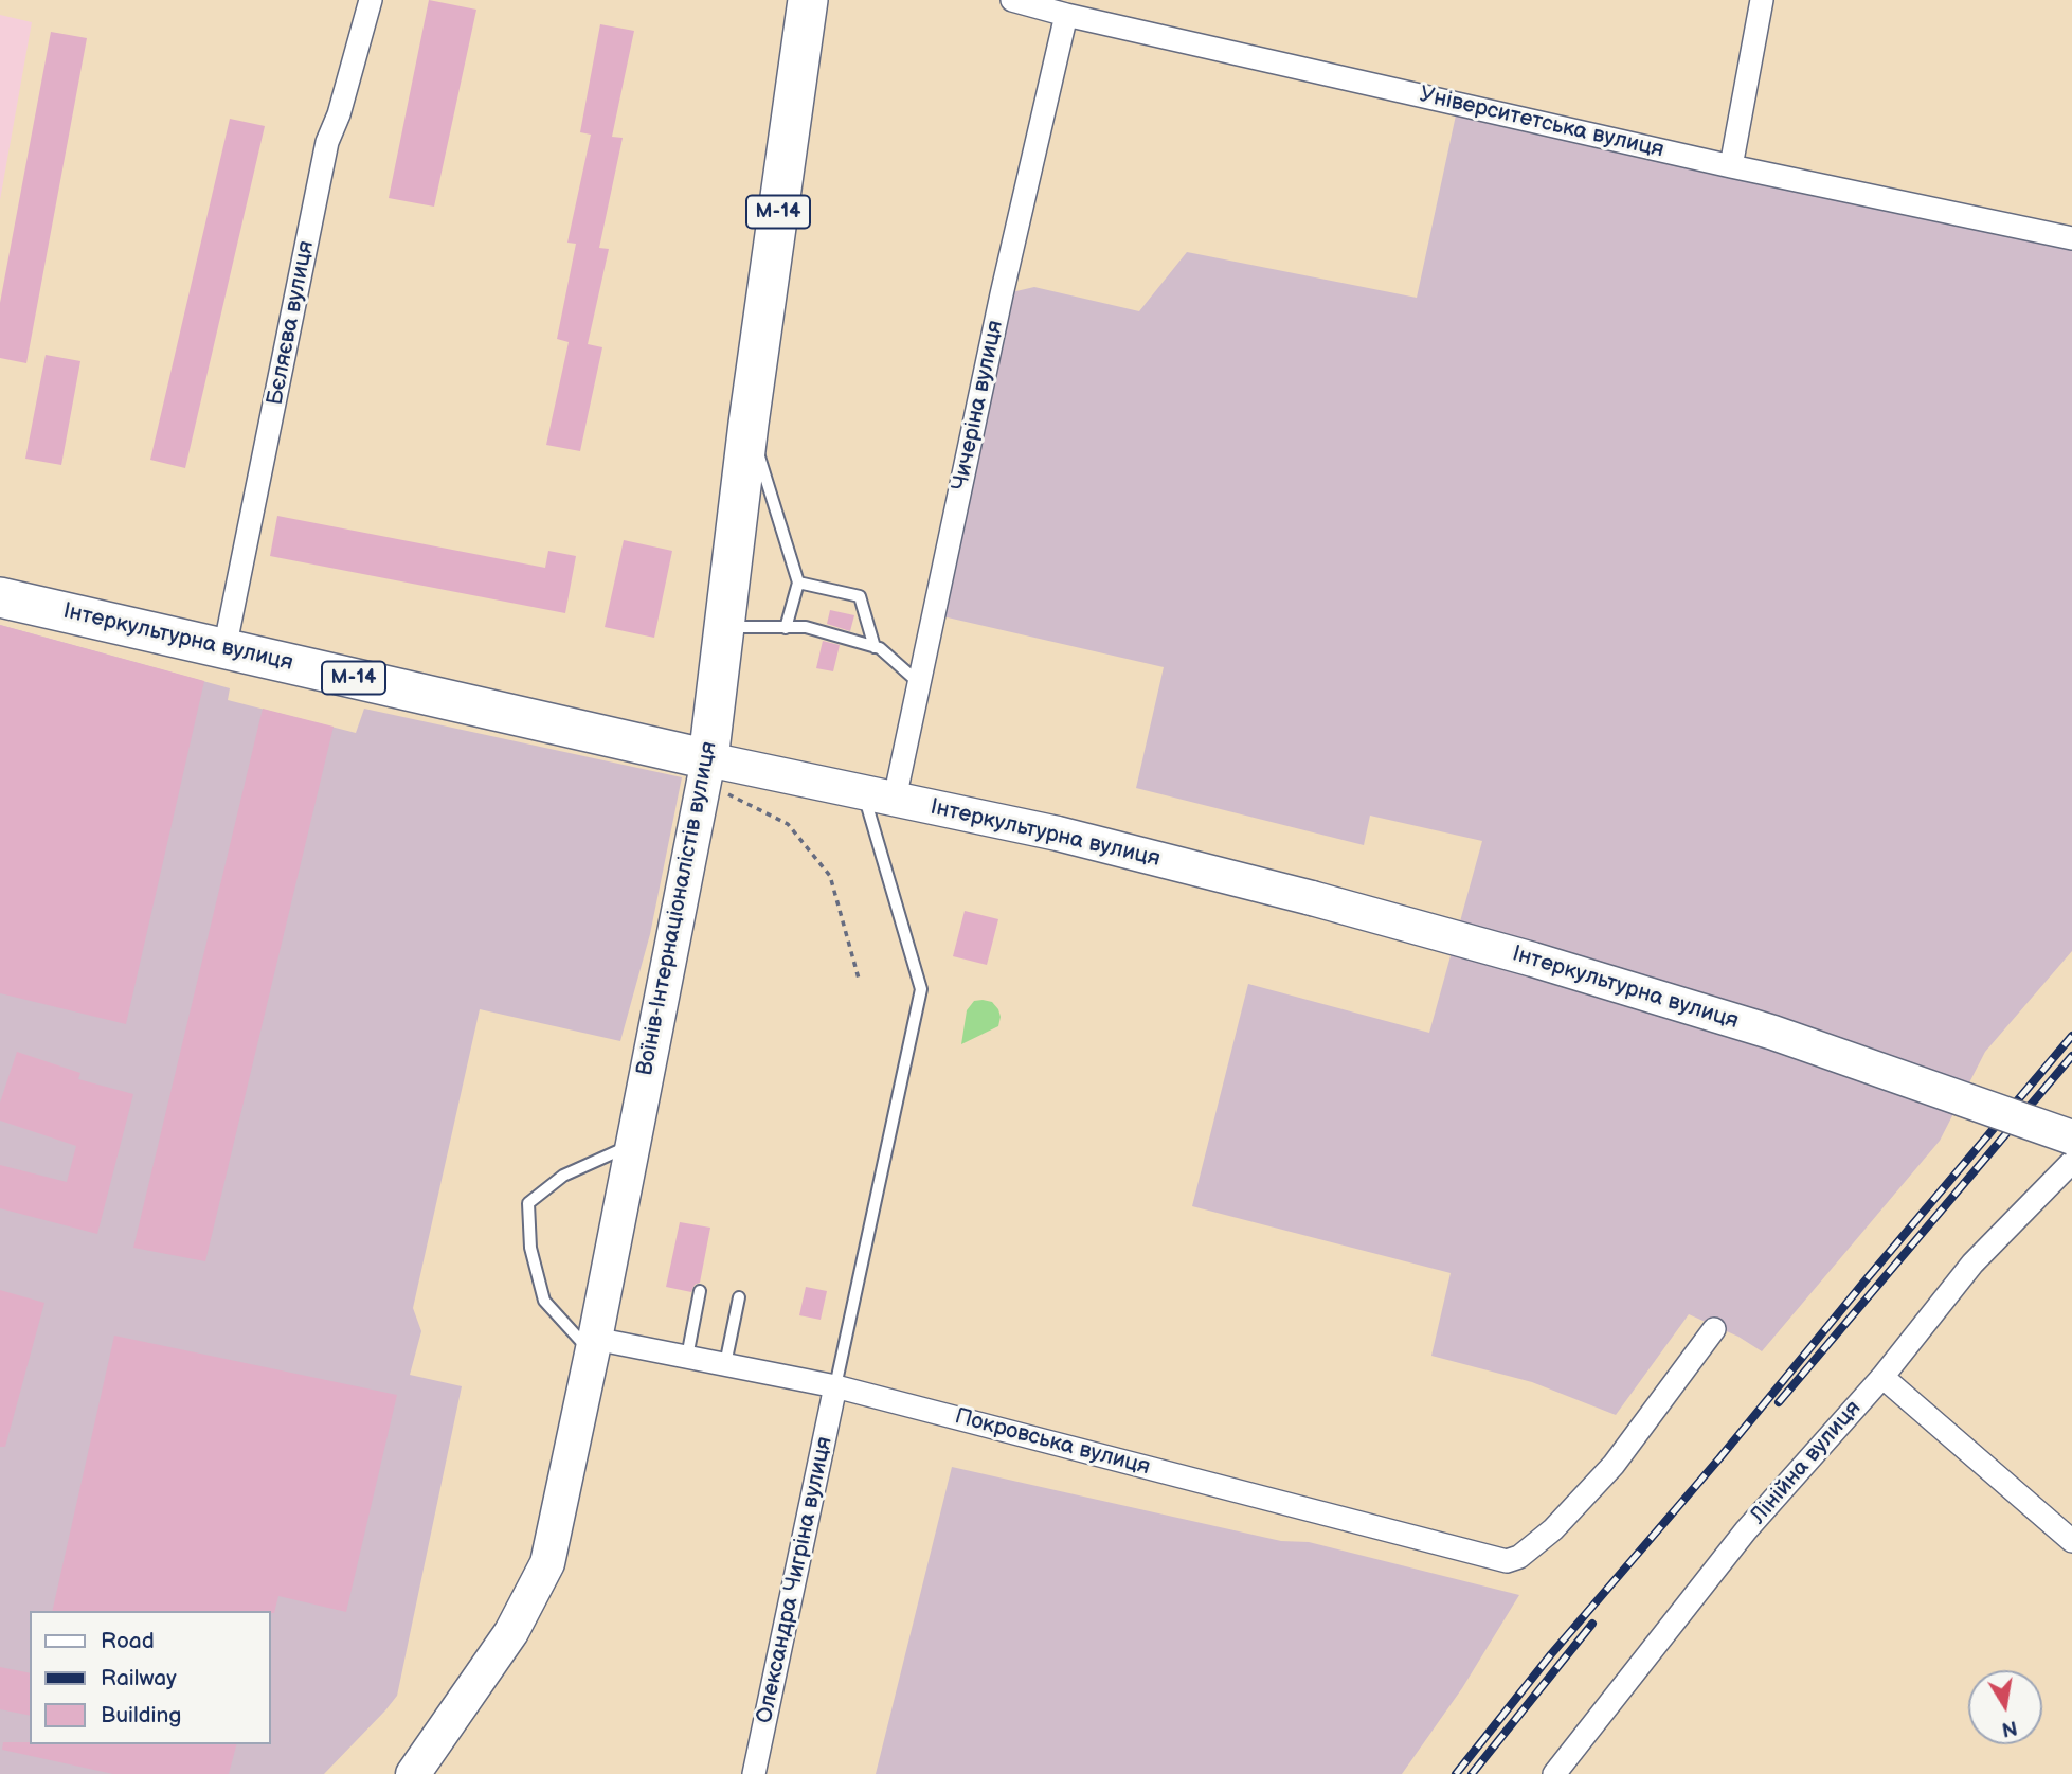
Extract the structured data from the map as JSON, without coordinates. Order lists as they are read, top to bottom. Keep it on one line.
{"streets":{"highway":["М-14","Інтеркультурна вулиця","Воїнів-Інтернаціоналістів вулиця"],"street":["Університетська вулиця","Бєляєва вулиця","Чичеріна вулиця","Покровська вулиця","Лінійна вулиця","Олександра Чигріна вулиця"]},"crossings":[["Університетська вулиця","Чичеріна вулиця"],["Бєляєва вулиця","Інтеркультурна вулиця"],["Чичеріна вулиця","Інтеркультурна вулиця"],["Інтеркультурна вулиця","Воїнів-Інтернаціоналістів вулиця"],["Воїнів-Інтернаціоналістів вулиця","Покровська вулиця"],["Покровська вулиця","Олександра Чигріна вулиця"]],"legend":["Road","Railway","Building"],"north":"bottom"}
